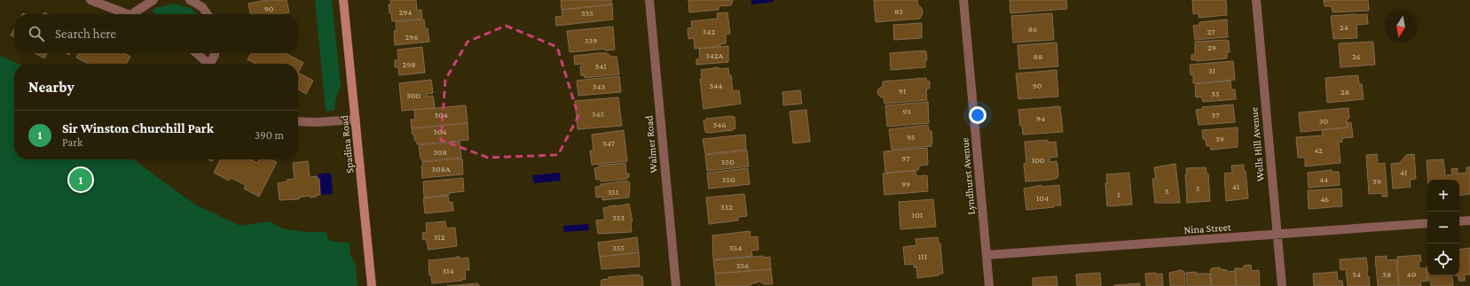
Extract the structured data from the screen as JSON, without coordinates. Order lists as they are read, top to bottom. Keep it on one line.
{"streets":{"street":["Spadina Road","Walmer Road","Wells Hill Avenue","Lyndhurst Avenue","Nina Street"]},"crossings":[["Wells Hill Avenue","Nina Street"],["Lyndhurst Avenue","Nina Street"]],"house_numbers":["90","83","294","335","24","86","342","27","296","339","29","342A","88","26","298","341","31","344","90","343","91","28","35","300","93","345","304","37","94","30","346","306","95","39","347","42","308","97","100","350","308A","41","350","44","39","99","41","5","3","351","1","104","46","352","101","353","312","355","354","111","356","314","34","38","40"],"north":"bottom","page":{"search":"Search here","heading":"Nearby","list":[{"mark":"1","name":"Sir Winston Churchill Park","note":"Park","value":"390 m"}],"pins":"1","map_buttons":["+","−"]}}
